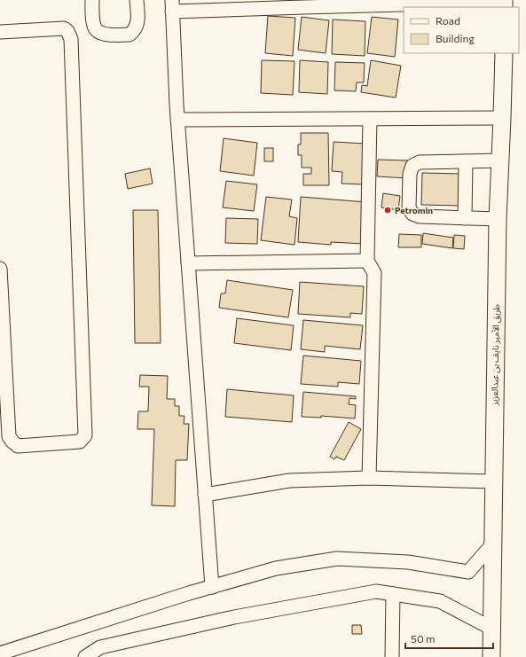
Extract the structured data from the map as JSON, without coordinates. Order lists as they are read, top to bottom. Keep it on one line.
{"streets":{"main road":["طريق الأمير نايف بن عبدالعزيز"]},"places":["Petromin"],"legend":["Road","Building"],"scale_bar":"50 m"}
